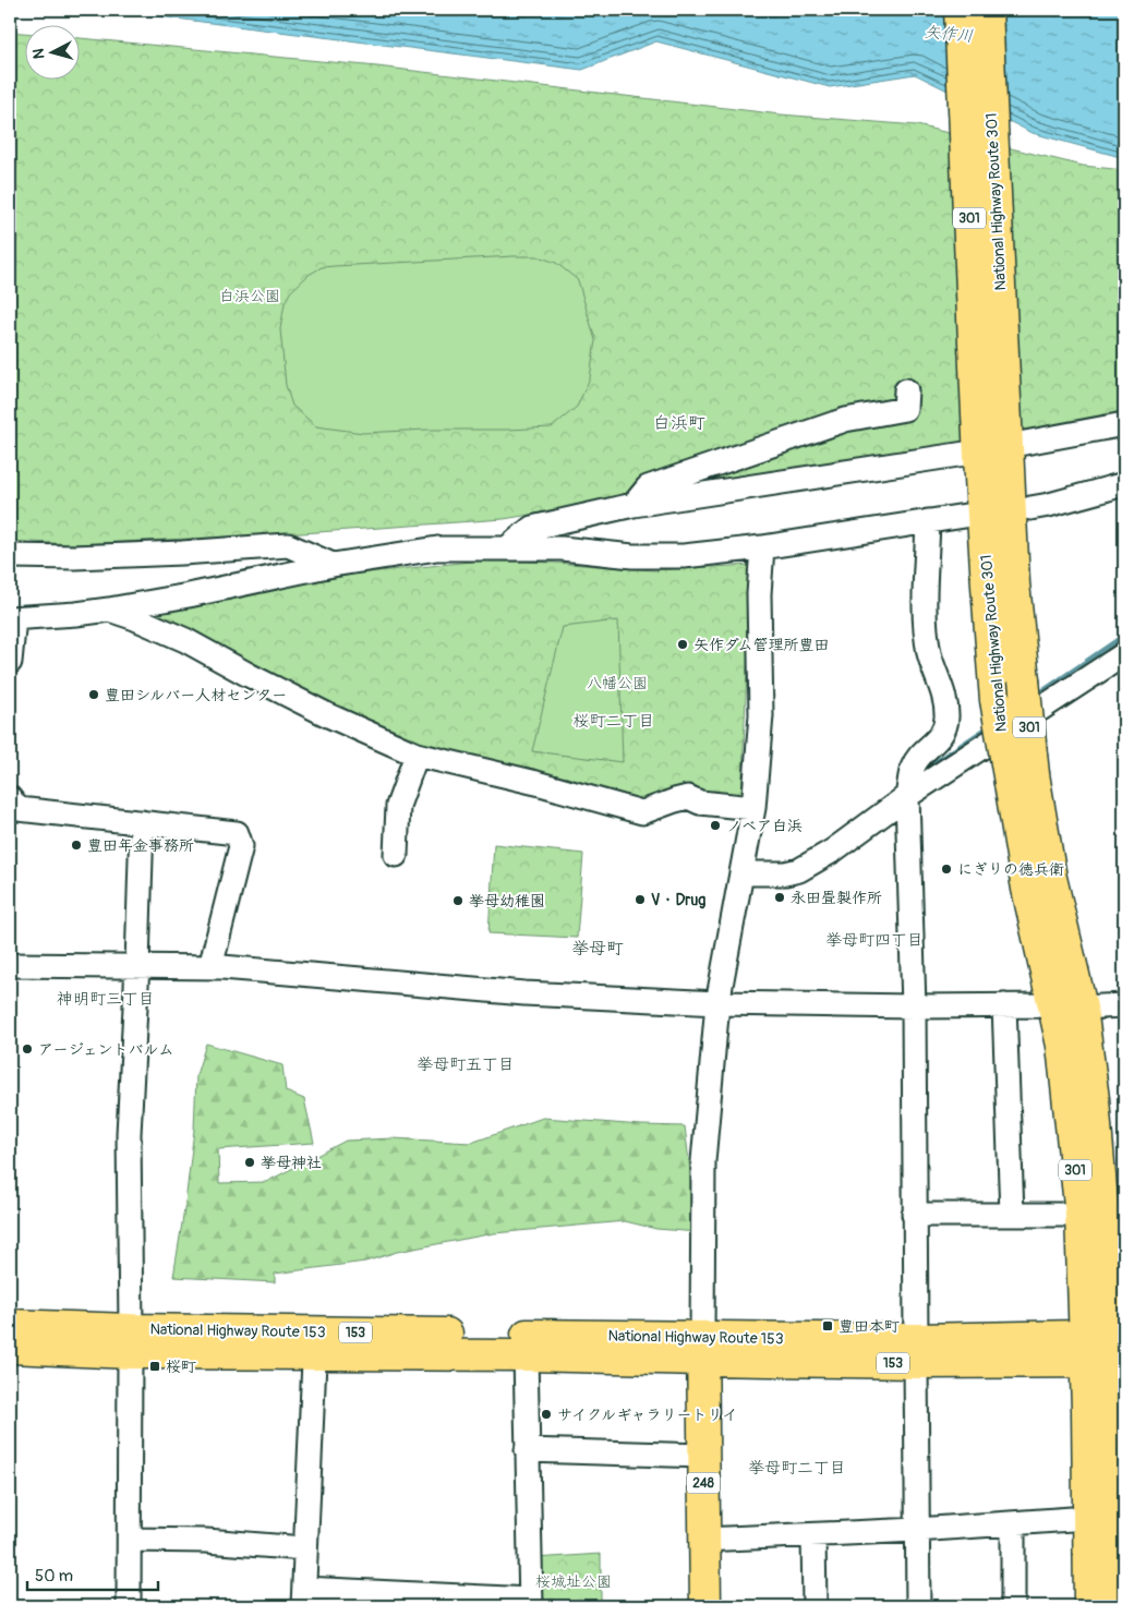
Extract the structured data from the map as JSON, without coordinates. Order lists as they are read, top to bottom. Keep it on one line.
{"streets":{"highway":["National Highway Route 301","301","National Highway Route 153","153","248"]},"crossings":[["National Highway Route 301","National Highway Route 153"],["National Highway Route 153","248"]],"districts":["白浜町","桜町二丁目","挙母町四丁目","挙母町","神明町三丁目","挙母町五丁目","挙母町二丁目"],"water":["矢作川"],"parks":["白浜公園","八幡公園","桜城址公園"],"places":{"other":["矢作ダム管理所豊田","豊田シルバー人材センター","ノベア白浜","豊田年金事務所","にぎりの徳兵衛","永田畳製作所","V・Drug","挙母幼稚園","アージェントバルム","挙母神社","サイクルギャラリートリイ"],"transit":["豊田本町","桜町"]},"scale_bar":"50 m","north":"left"}
